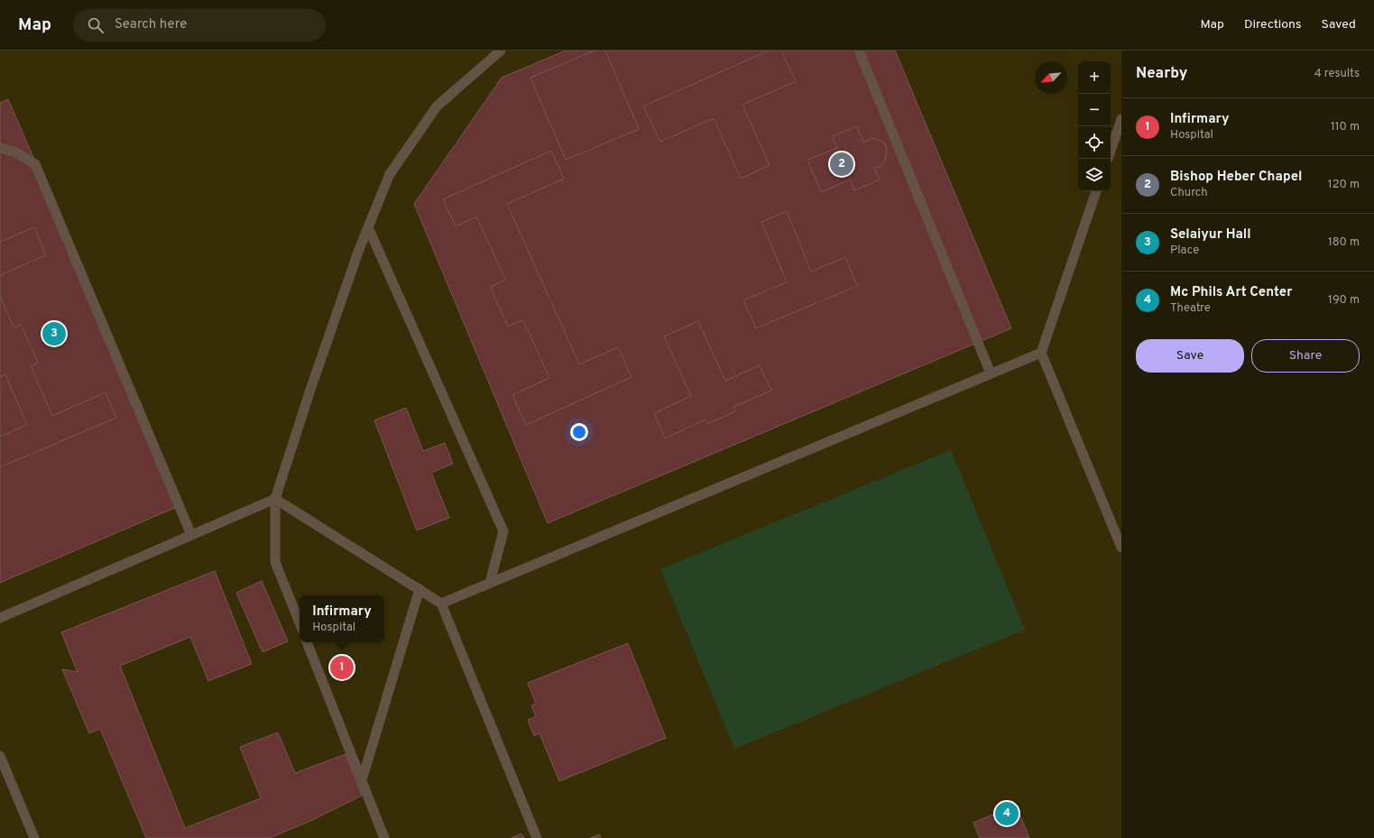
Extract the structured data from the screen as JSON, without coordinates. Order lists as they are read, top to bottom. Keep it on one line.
{"north":"bottom left","page":{"header":"Map","search":"Search here","nav":["Map","Directions","Saved"],"heading":["Nearby","4 results"],"map_buttons":["+","−"],"list":[{"mark":"1","name":"Infirmary","note":"Hospital","value":"110 m"},{"mark":"2","name":"Bishop Heber Chapel","note":"Church","value":"120 m"},{"mark":"3","name":"Selaiyur Hall","note":"Place","value":"180 m"},{"mark":"4","name":"Mc Phils Art Center","note":"Theatre","value":"190 m"}],"pins":["2","3","1","4"],"buttons":["Save","Share"],"popup":["Infirmary","Hospital"]}}
